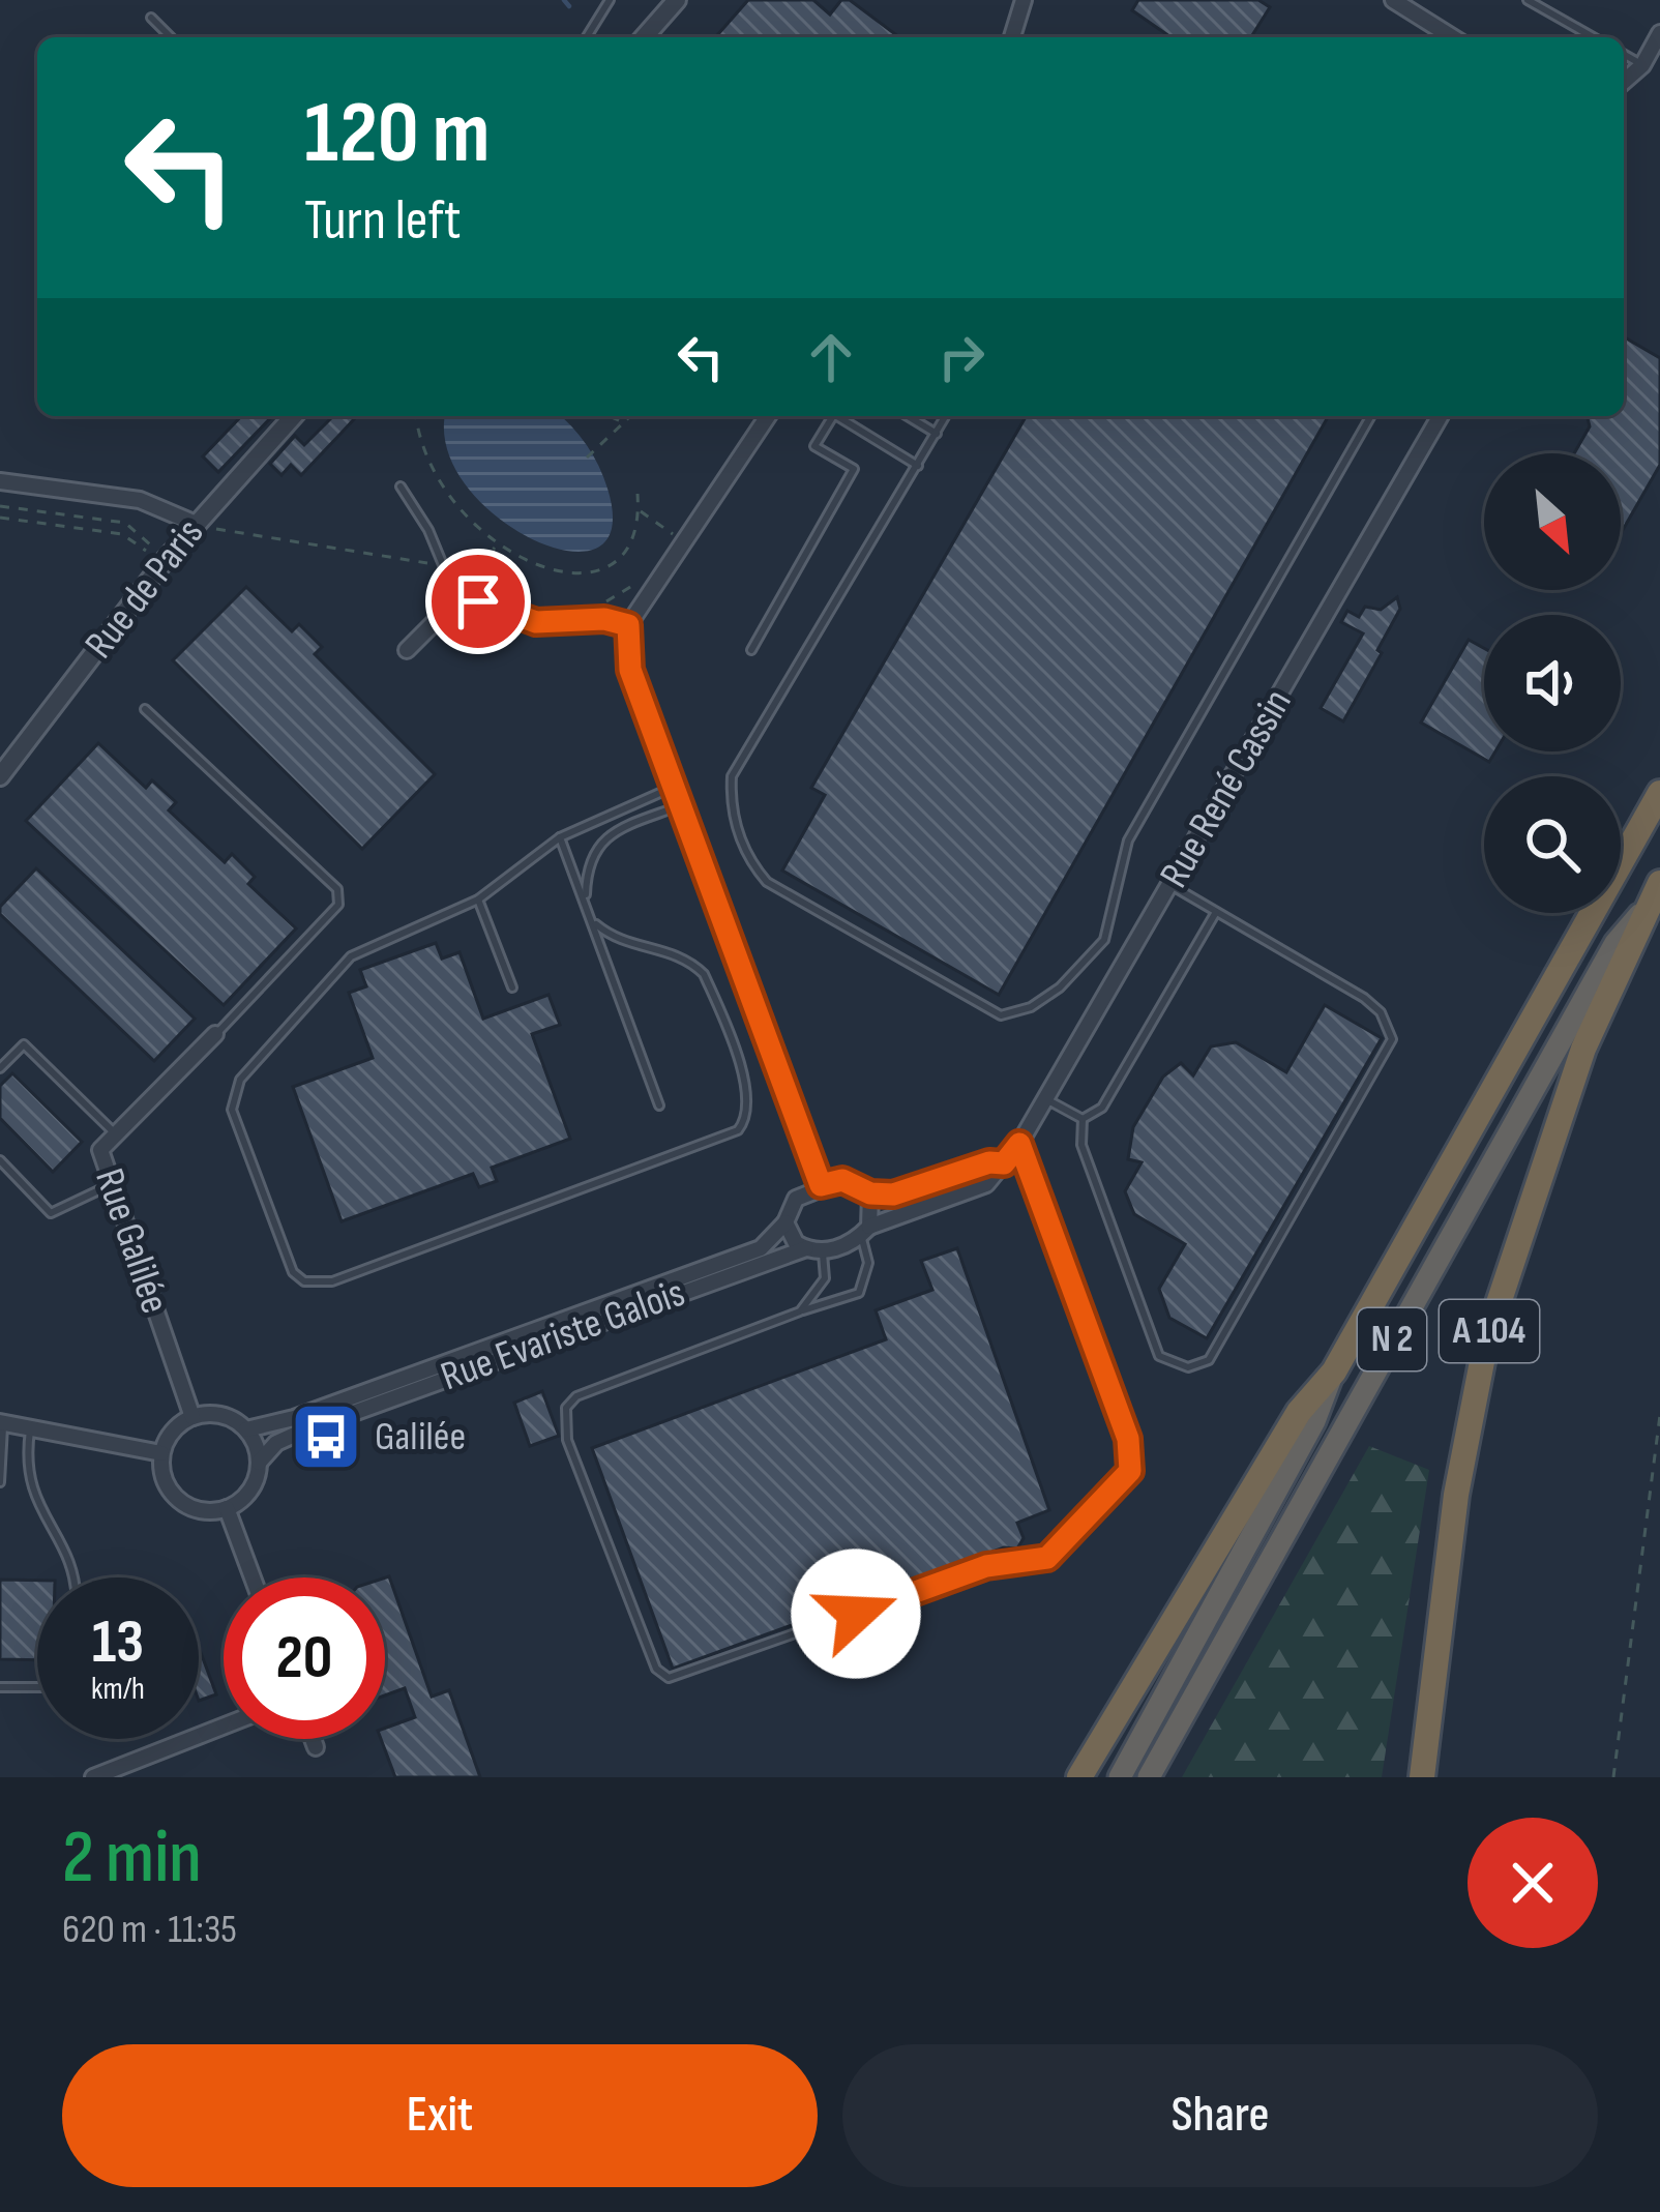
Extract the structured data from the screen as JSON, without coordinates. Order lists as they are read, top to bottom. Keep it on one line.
{"streets":{"highway":["A 104","N 2"],"street":["Rue de Paris","Rue René Cassin","Rue Galilée","Rue Evariste Galois"]},"crossings":[["Rue René Cassin","Rue Evariste Galois"],["Rue Galilée","Rue Evariste Galois"],["A 104","N 2"]],"places":{"bus stop":["Galilée"]},"north":"bottom right","page":{"turn":["120 m","Turn left"],"speed":"13 km/h","limit":"20","heading":["2 min","620 m · 11:35"],"buttons":["Exit","Share"]}}
